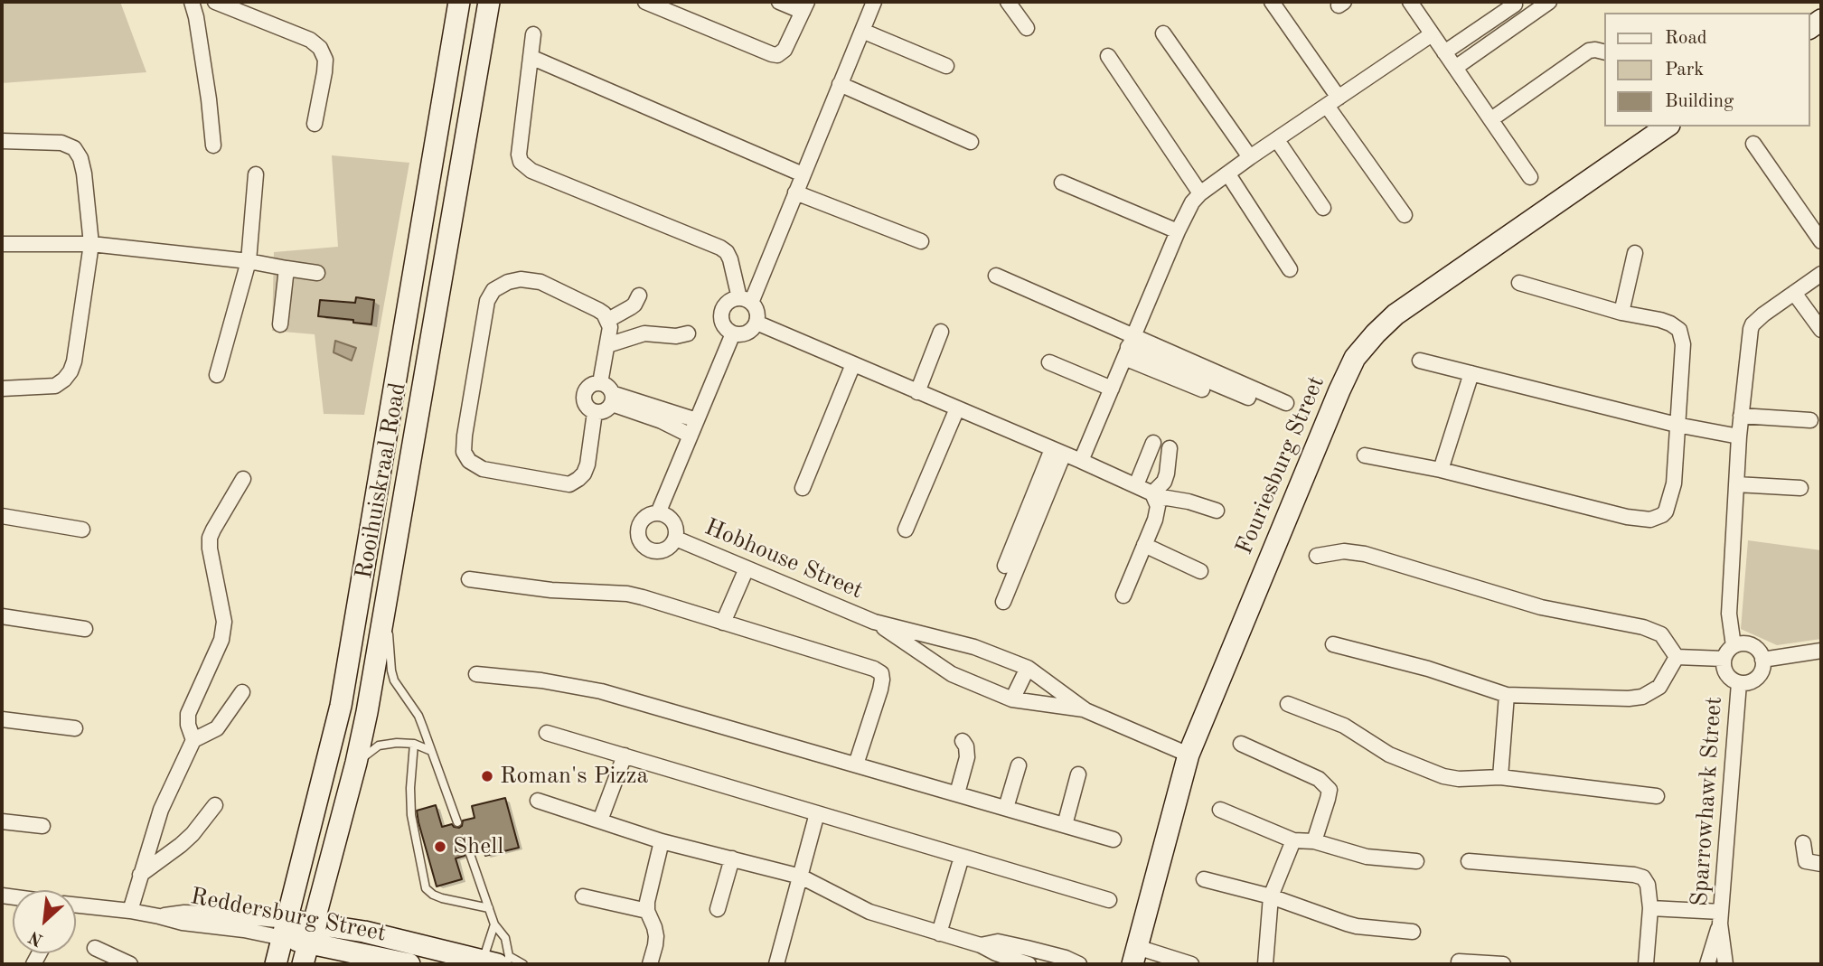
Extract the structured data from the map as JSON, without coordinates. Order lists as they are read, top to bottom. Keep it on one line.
{"streets":{"main road":["Fouriesburg Street","Rooihuiskraal Road","Reddersburg Street"],"street":["Hobhouse Street","Sparrowhawk Street"]},"crossings":[["Fouriesburg Street","Hobhouse Street"],["Rooihuiskraal Road","Reddersburg Street"]],"places":["Roman's Pizza","Shell"],"legend":["Road","Park","Building"],"north":"bottom left"}
